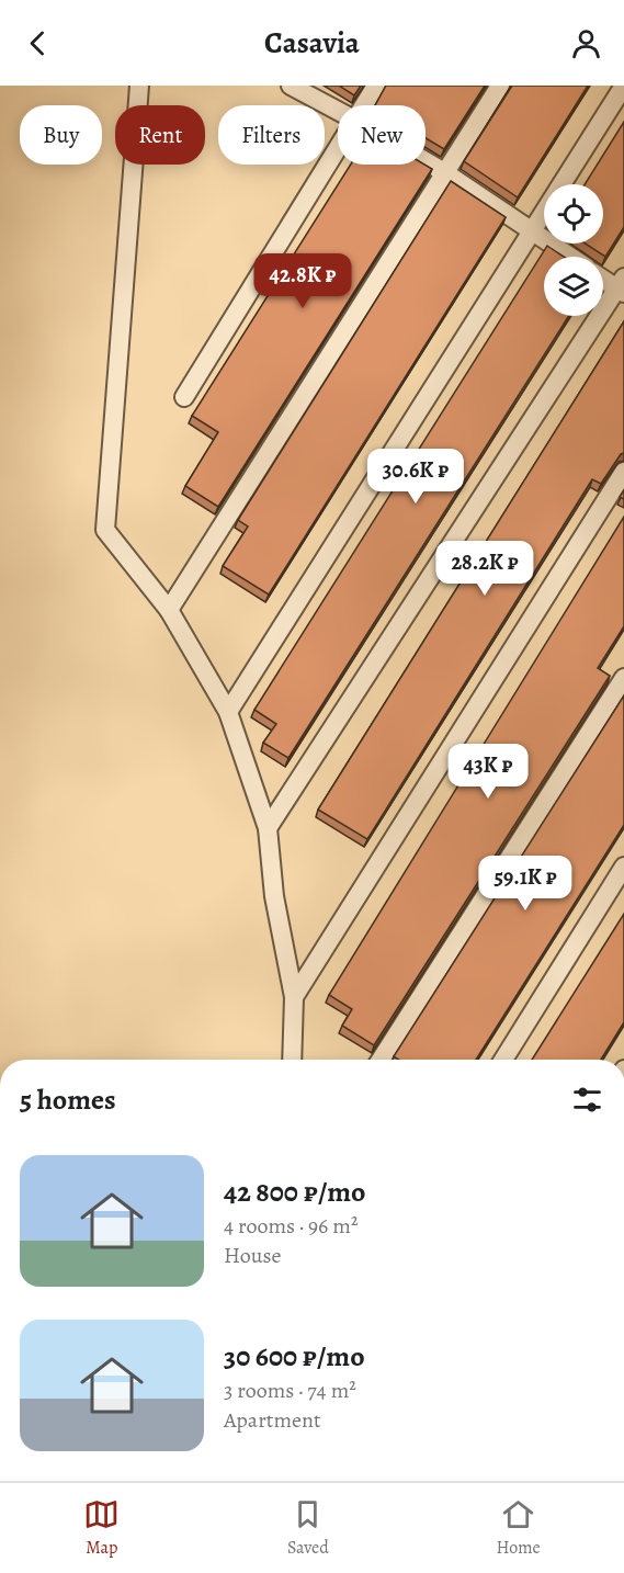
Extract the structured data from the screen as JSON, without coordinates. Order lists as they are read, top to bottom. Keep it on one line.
{"page":{"header":"Casavia","chip":["Buy","Rent","Filters","New"],"price":["42.8K ₽","30.6K ₽","28.2K ₽","43K ₽","59.1K ₽"],"heading":"5 homes","list":[{"name":"42 800 ₽/mo","note":"4 rooms · 96 m² · House"},{"name":"30 600 ₽/mo","note":"3 rooms · 74 m² · Apartment"}],"tabs":["Map","Saved","Home"]}}
